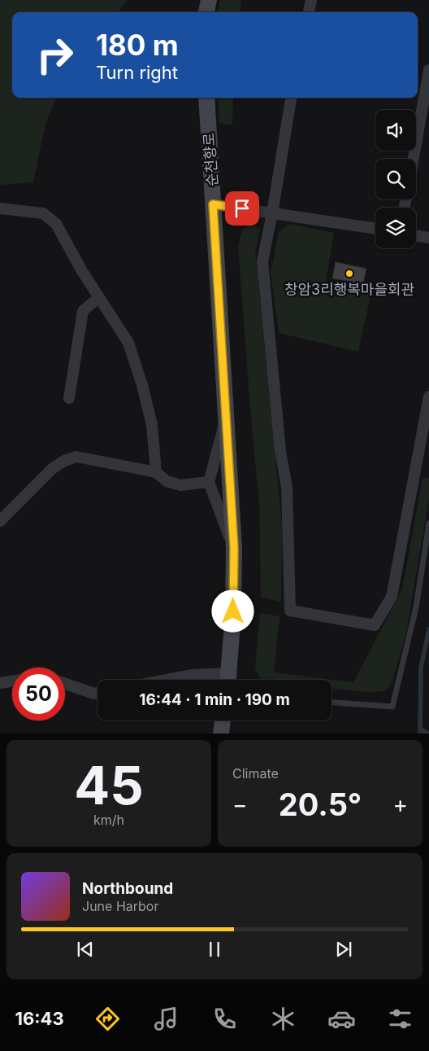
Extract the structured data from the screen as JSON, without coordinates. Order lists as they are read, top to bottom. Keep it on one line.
{"streets":{"main road":["순천향로"]},"places":["창암3리행복마을회관"],"page":{"turn":["180 m","Turn right"],"limit":"50","trip":"16:44 · 1 min · 190 m","tile":[["45","km/h"],"Climate"],"heat":["−","20.5°","+"],"song":["Northbound","June Harbor"],"tabs":"16:43"}}
